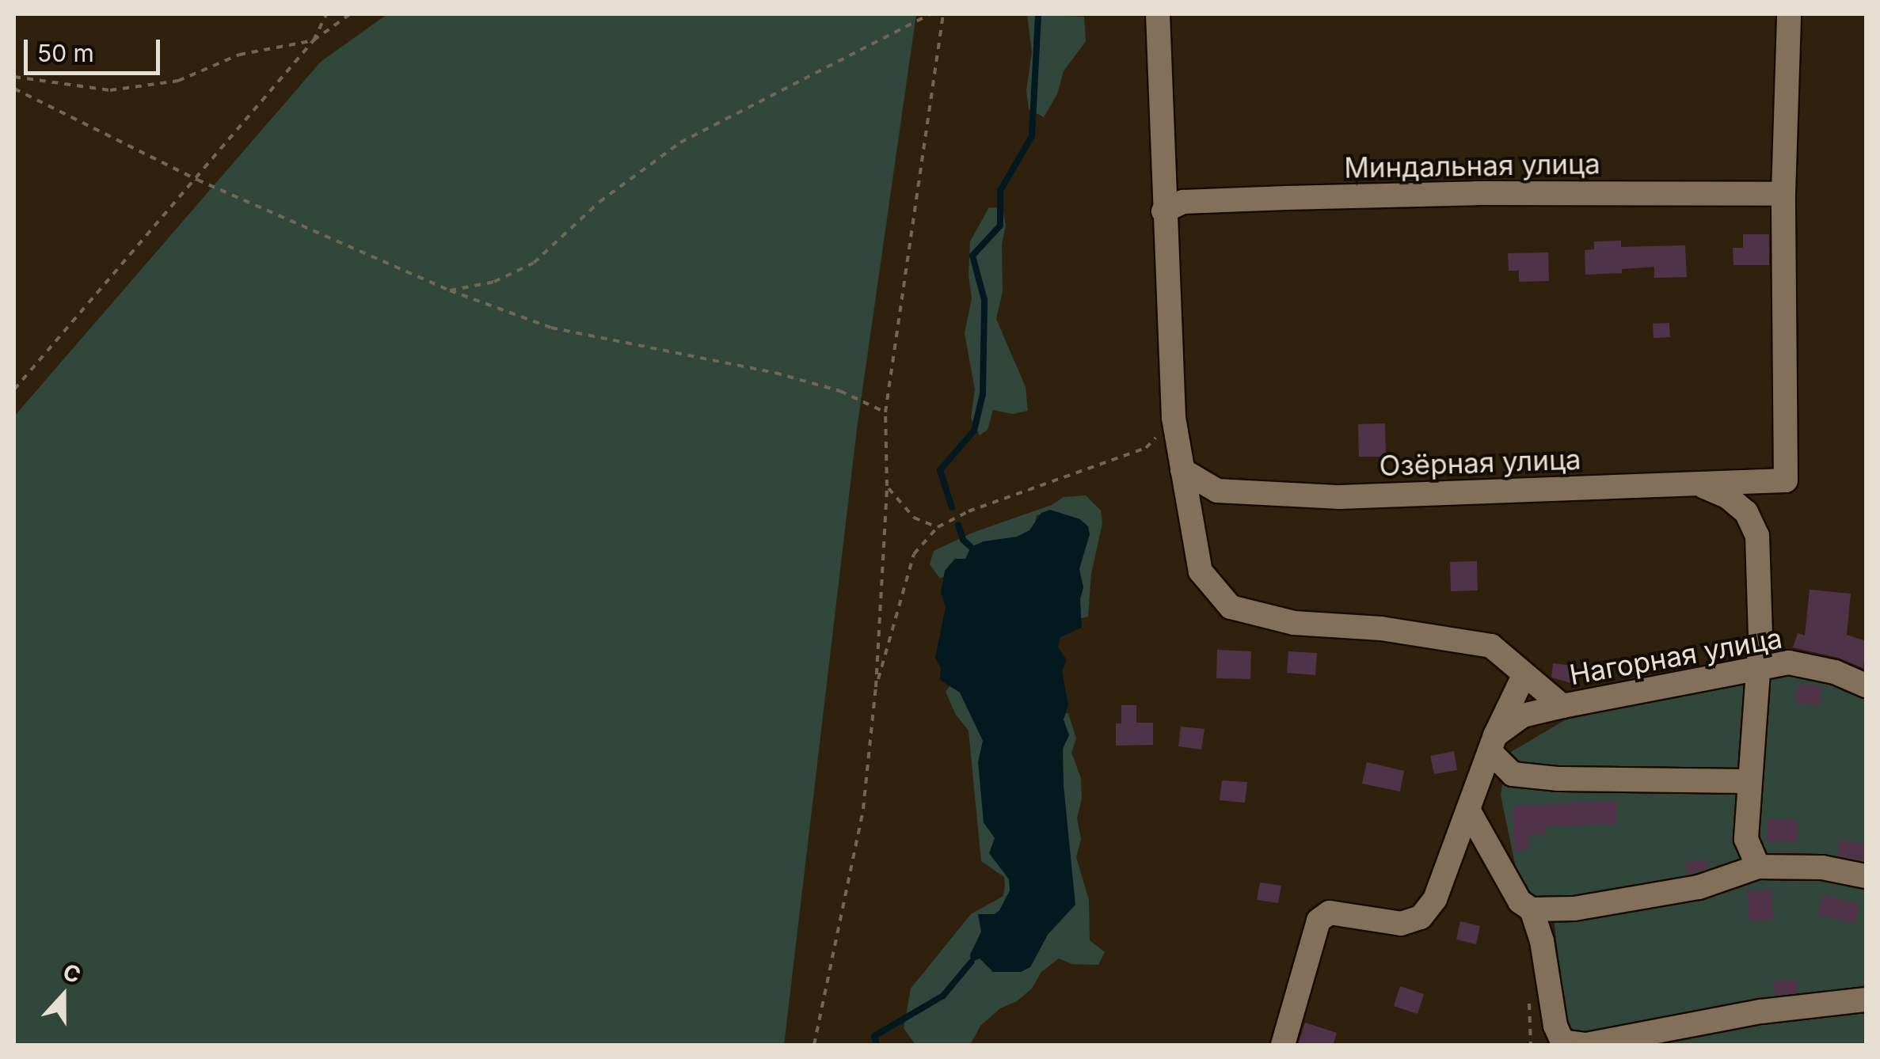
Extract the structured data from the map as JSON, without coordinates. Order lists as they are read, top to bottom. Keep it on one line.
{"streets":{"street":["Миндальная улица","Озёрная улица","Нагорная улица"]},"crossings":[["Миндальная улица","Озёрная улица"],["Озёрная улица","Нагорная улица"]],"scale_bar":"50 m","north":"top"}
